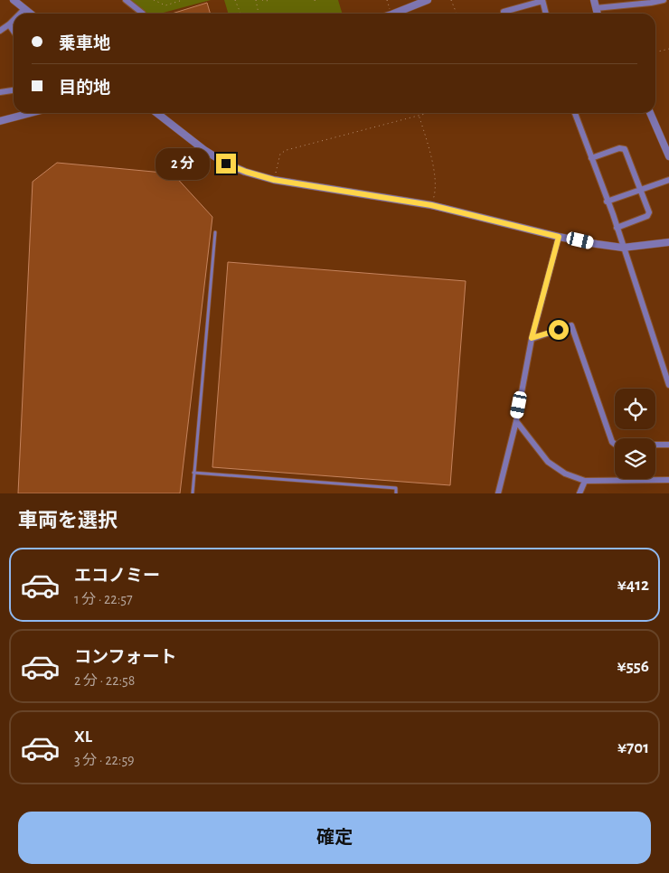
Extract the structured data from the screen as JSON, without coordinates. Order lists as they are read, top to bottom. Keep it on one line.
{"page":{"banner":["乗車地","目的地"],"bubble":"2 分","heading":"車両を選択","list":[{"name":"エコノミー","note":"1 分 · 22:57","value":"¥412"},{"name":"コンフォート","note":"2 分 · 22:58","value":"¥556"},{"name":"XL","note":"3 分 · 22:59","value":"¥701"}],"buttons":"確定"}}
